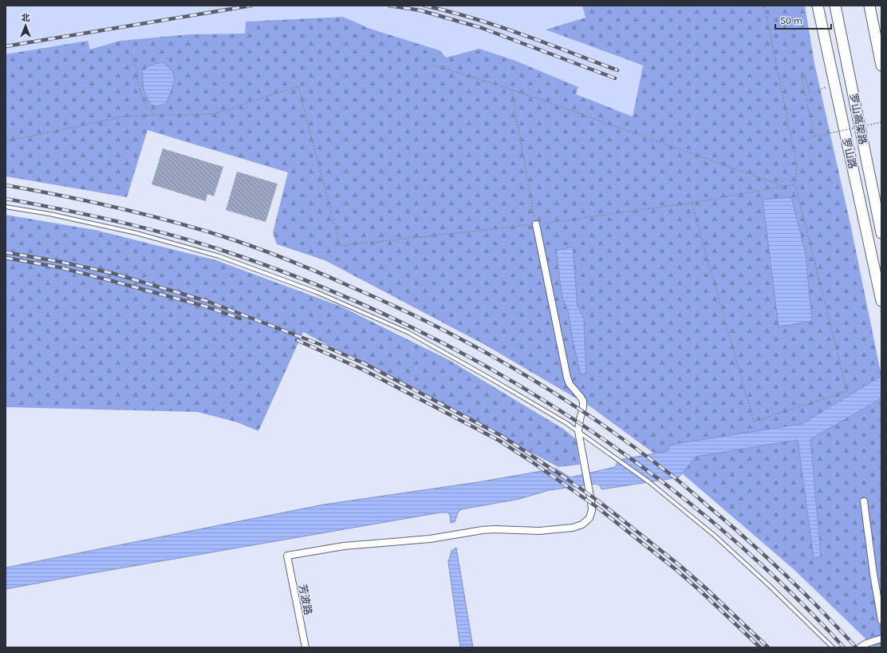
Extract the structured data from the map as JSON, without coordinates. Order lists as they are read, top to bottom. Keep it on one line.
{"streets":{"main road":["罗山高架路","罗山路"],"street":["芳波路"]},"scale_bar":"50 m","north":"top"}
